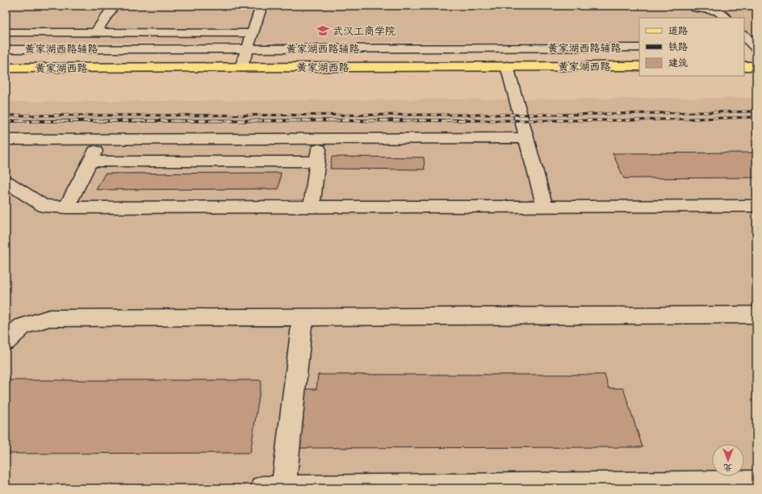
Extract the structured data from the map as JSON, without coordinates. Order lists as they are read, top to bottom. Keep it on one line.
{"streets":{"main road":["黄家湖西路"],"street":["黄家湖西路辅路"]},"crossings":[["黄家湖西路辅路","黄家湖西路"]],"places":{"school or university":["武汉工商学院"]},"legend":["道路","铁路","建筑"],"north":"bottom"}
